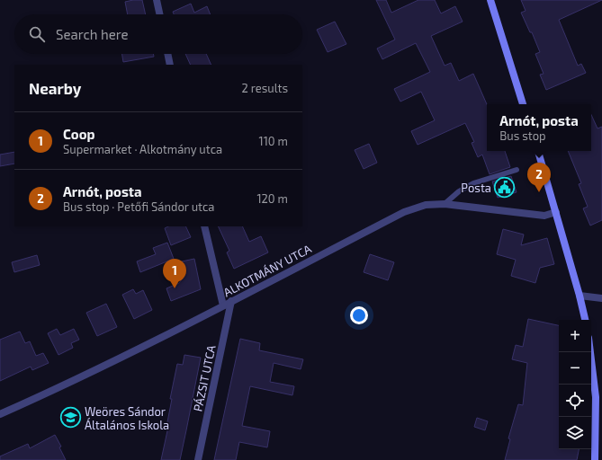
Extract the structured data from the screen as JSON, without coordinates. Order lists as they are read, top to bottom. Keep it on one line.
{"streets":{"street":["ALKOTMÁNY UTCA","PÁZSIT UTCA"]},"crossings":[["ALKOTMÁNY UTCA","PÁZSIT UTCA"]],"places":{"public building":["Posta"],"school or university":["Weöres Sándor Általános Iskola"]},"page":{"search":"Search here","heading":["Nearby","2 results"],"popup":["Arnót, posta","Bus stop"],"list":[{"mark":"1","name":"Coop","note":"Supermarket · Alkotmány utca","value":"110 m"},{"mark":"2","name":"Arnót, posta","note":"Bus stop · Petőfi Sándor utca","value":"120 m"}],"pins":["2","1"],"map_buttons":["+","−"]}}
